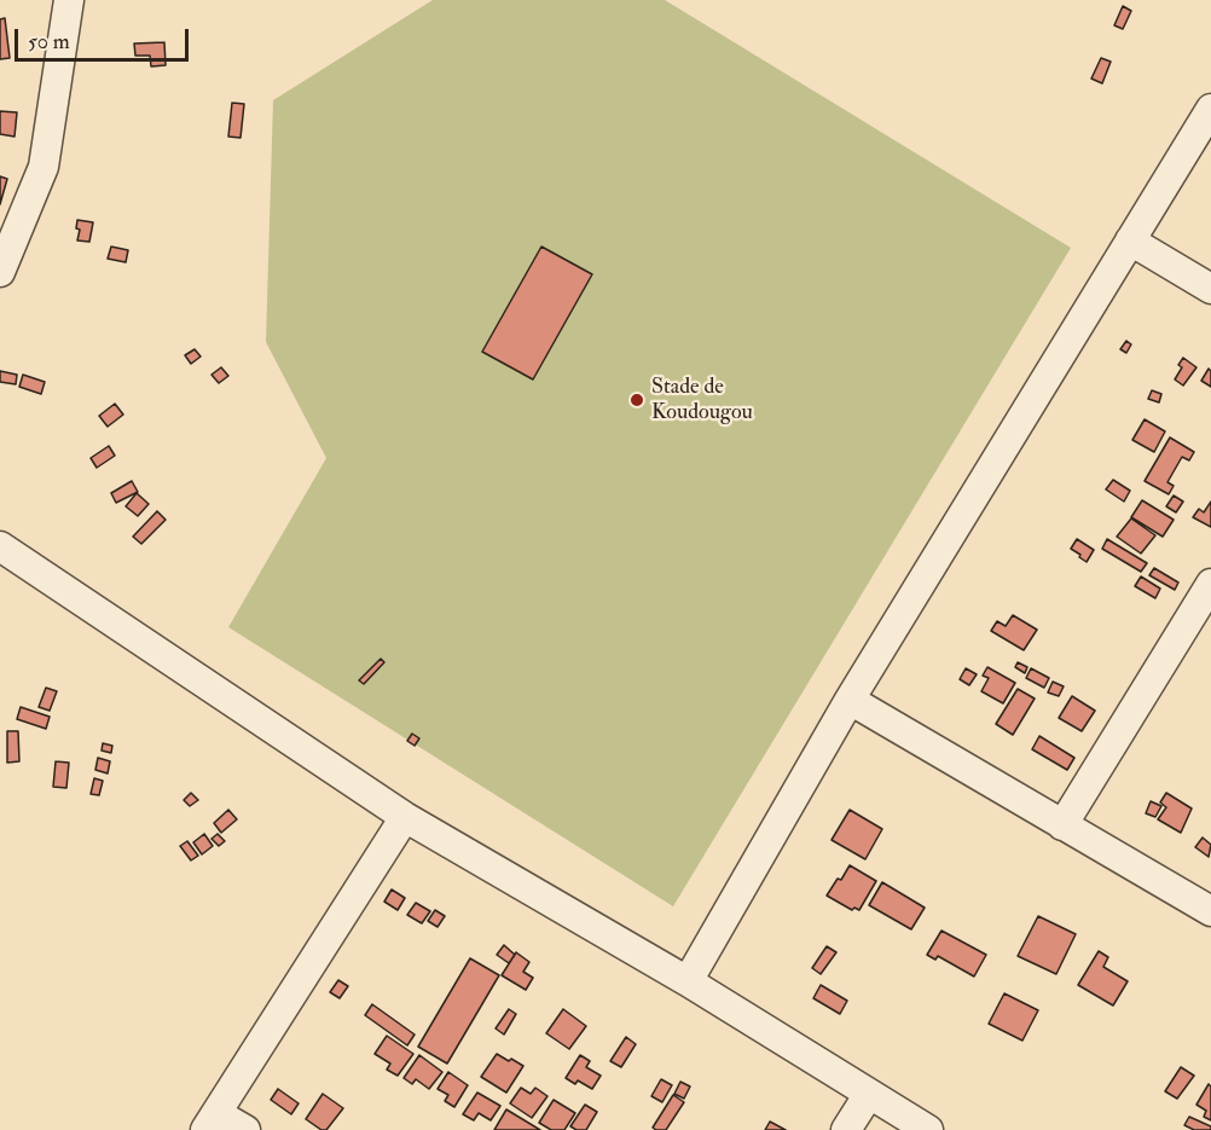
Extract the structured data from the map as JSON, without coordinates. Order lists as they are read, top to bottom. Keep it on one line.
{"places":["Stade de Koudougou"],"scale_bar":"50 m"}
